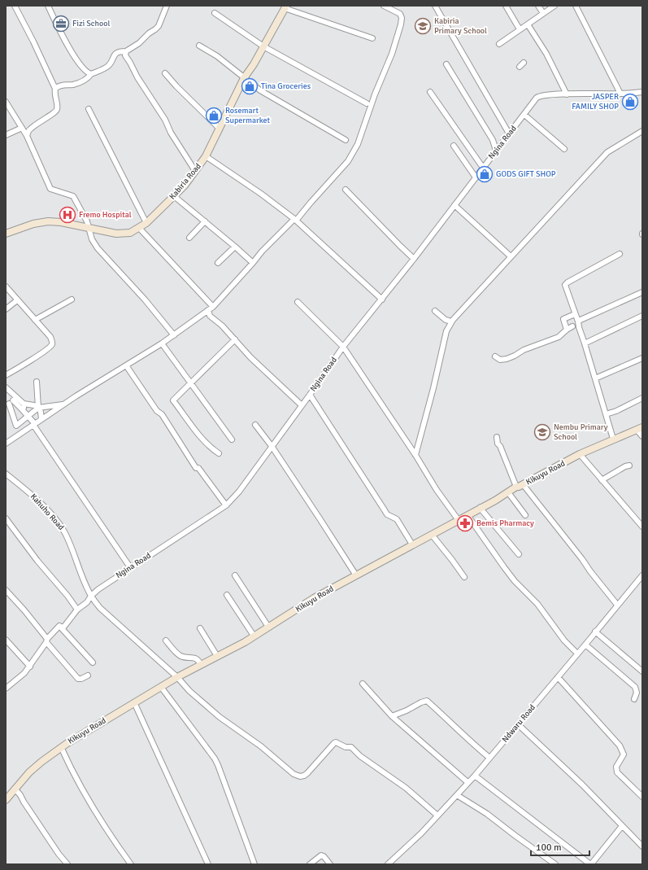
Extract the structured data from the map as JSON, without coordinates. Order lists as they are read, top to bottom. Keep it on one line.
{"streets":{"main road":["Kabiria Road","Kikuyu Road"],"street":["Ngina Road","Kahuho Road","Ndwaru Road"]},"crossings":[["Ngina Road","Kahuho Road"],["Kikuyu Road","Kahuho Road"],["Kahuho Road","Ndwaru Road"]],"places":{"office":["Fizi School"],"school or university":["Kabiria Primary School","Nembu Primary School"],"shop":["Tina Groceries","JASPER FAMILY SHOP","Rosemart Supermarket","GODS GIFT SHOP"],"hospital":["Fremo Hospital"],"pharmacy":["Bemis Pharmacy"]},"scale_bar":"100 m"}
